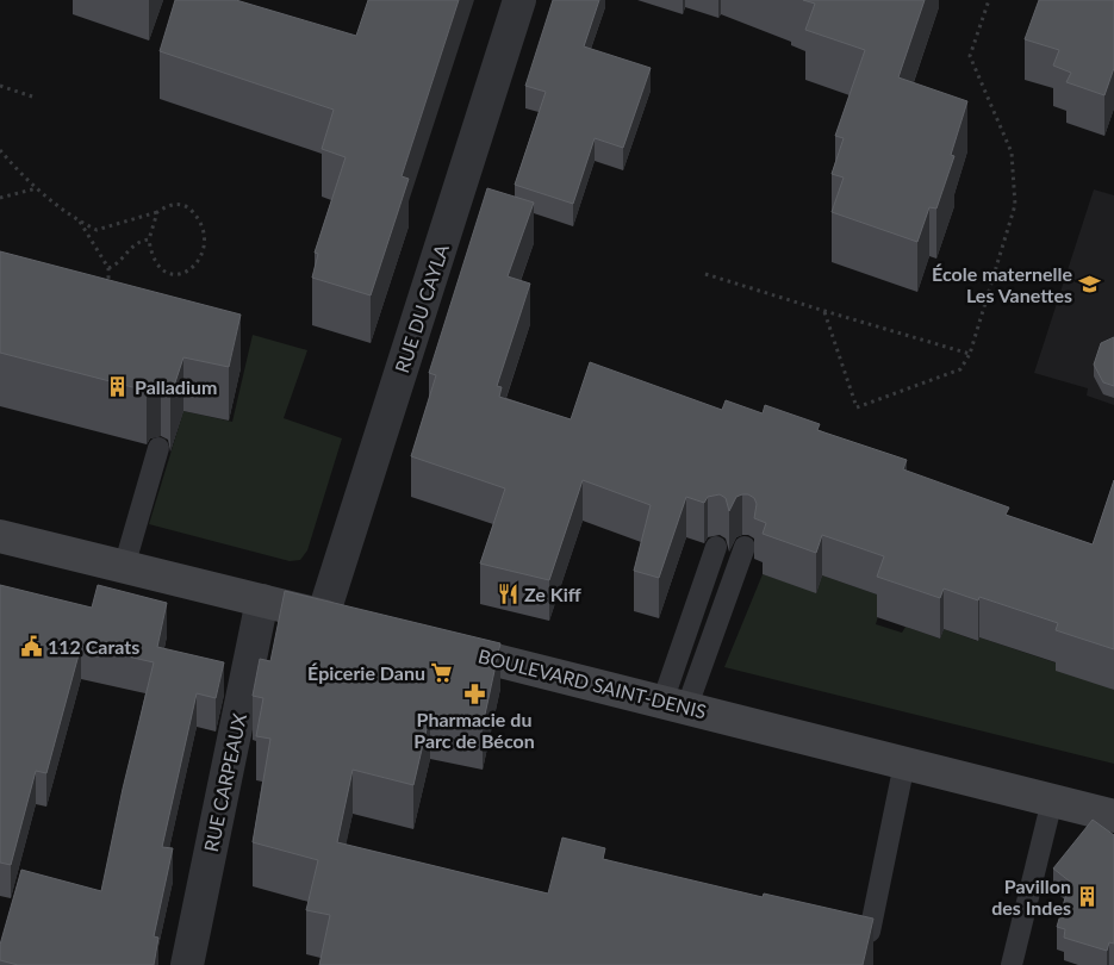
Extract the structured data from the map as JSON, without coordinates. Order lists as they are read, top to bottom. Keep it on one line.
{"streets":{"main road":["BOULEVARD SAINT-DENIS"],"street":["RUE DU CAYLA","RUE CARPEAUX"]},"places":{"school or university":["École maternelle Les Vanettes"],"building":["Palladium","Pavillon des Indes"],"restaurant":["Ze Kiff"],"public building":["112 Carats"],"supermarket":["Épicerie Danu"],"pharmacy":["Pharmacie du Parc de Bécon"]}}
